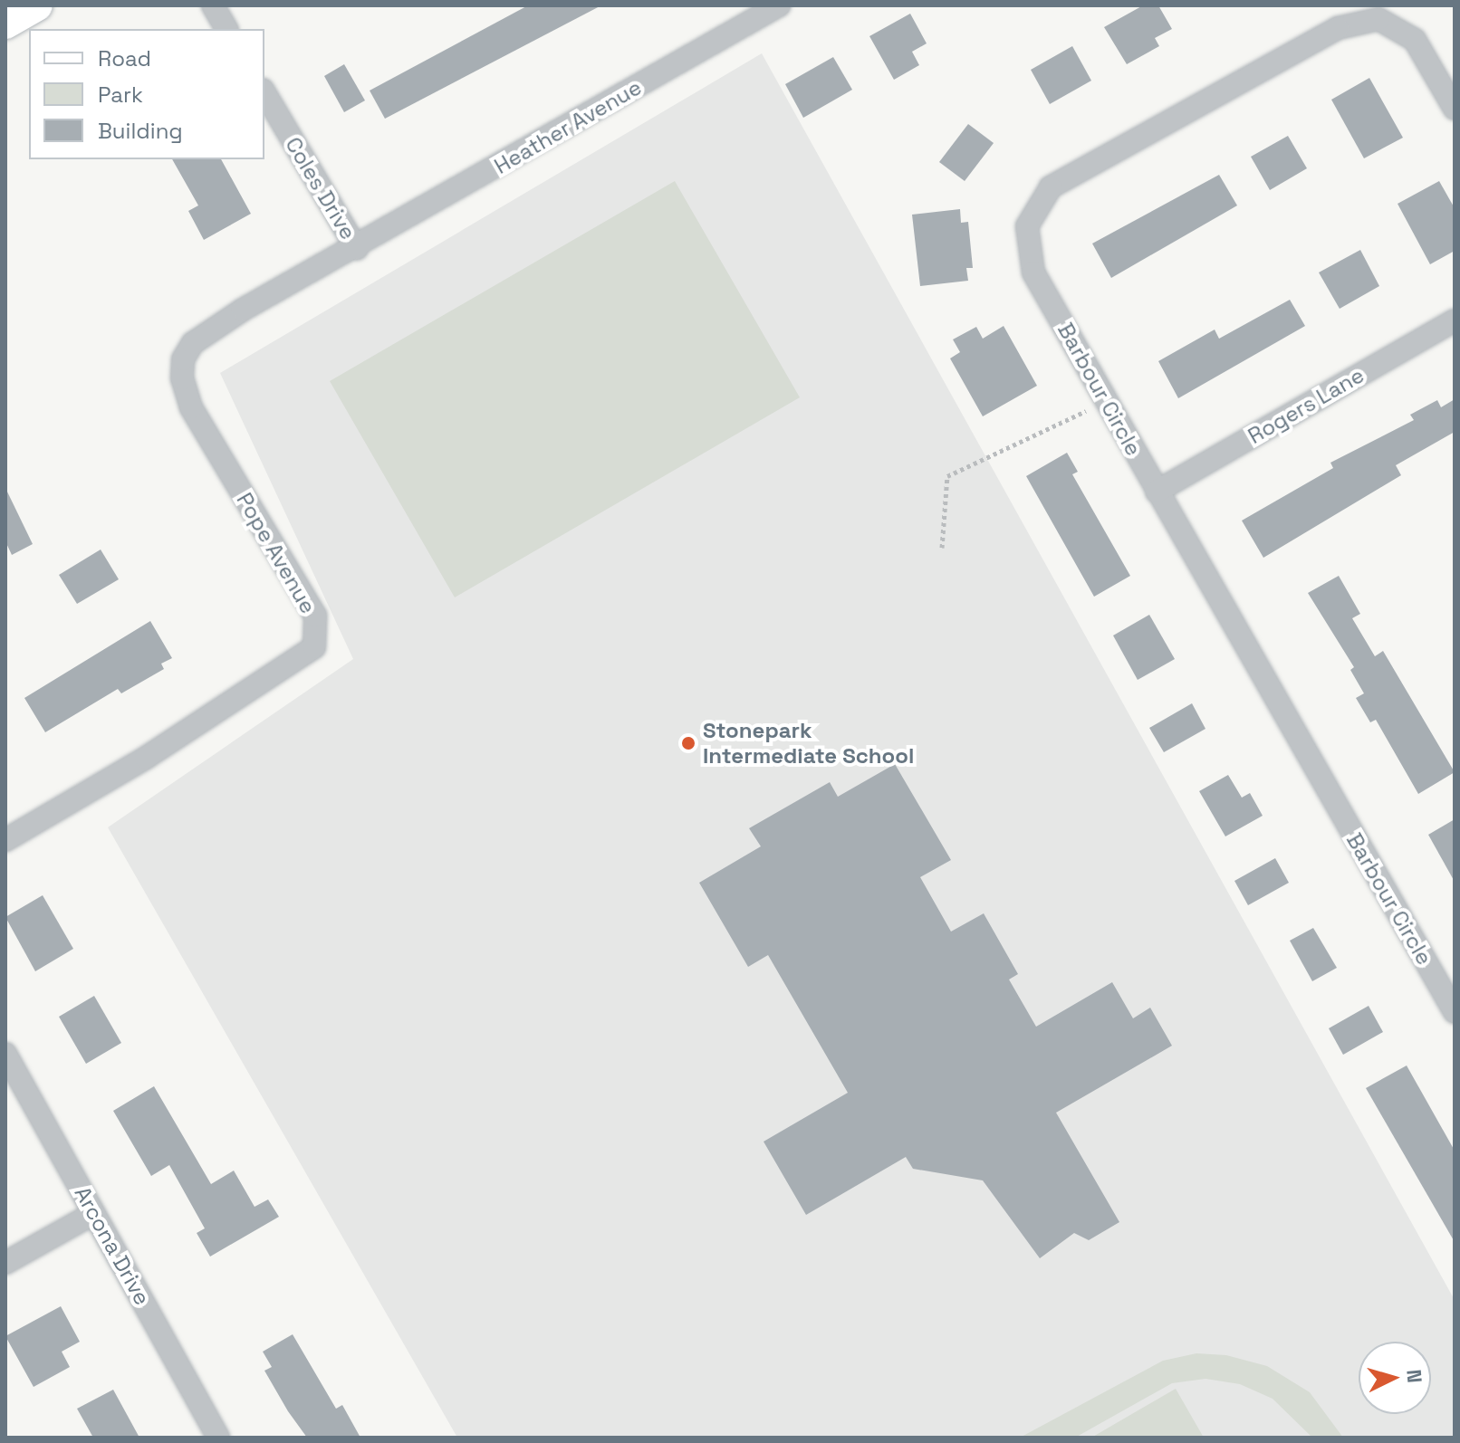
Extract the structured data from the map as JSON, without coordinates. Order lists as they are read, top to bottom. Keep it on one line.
{"streets":{"street":["Heather Avenue","Coles Drive","Barbour Circle","Rogers Lane","Pope Avenue","Arcona Drive"]},"crossings":[["Heather Avenue","Coles Drive"],["Heather Avenue","Pope Avenue"],["Coles Drive","Pope Avenue"],["Barbour Circle","Rogers Lane"]],"places":["Stonepark Intermediate School"],"legend":["Road","Park","Building"],"north":"right"}
